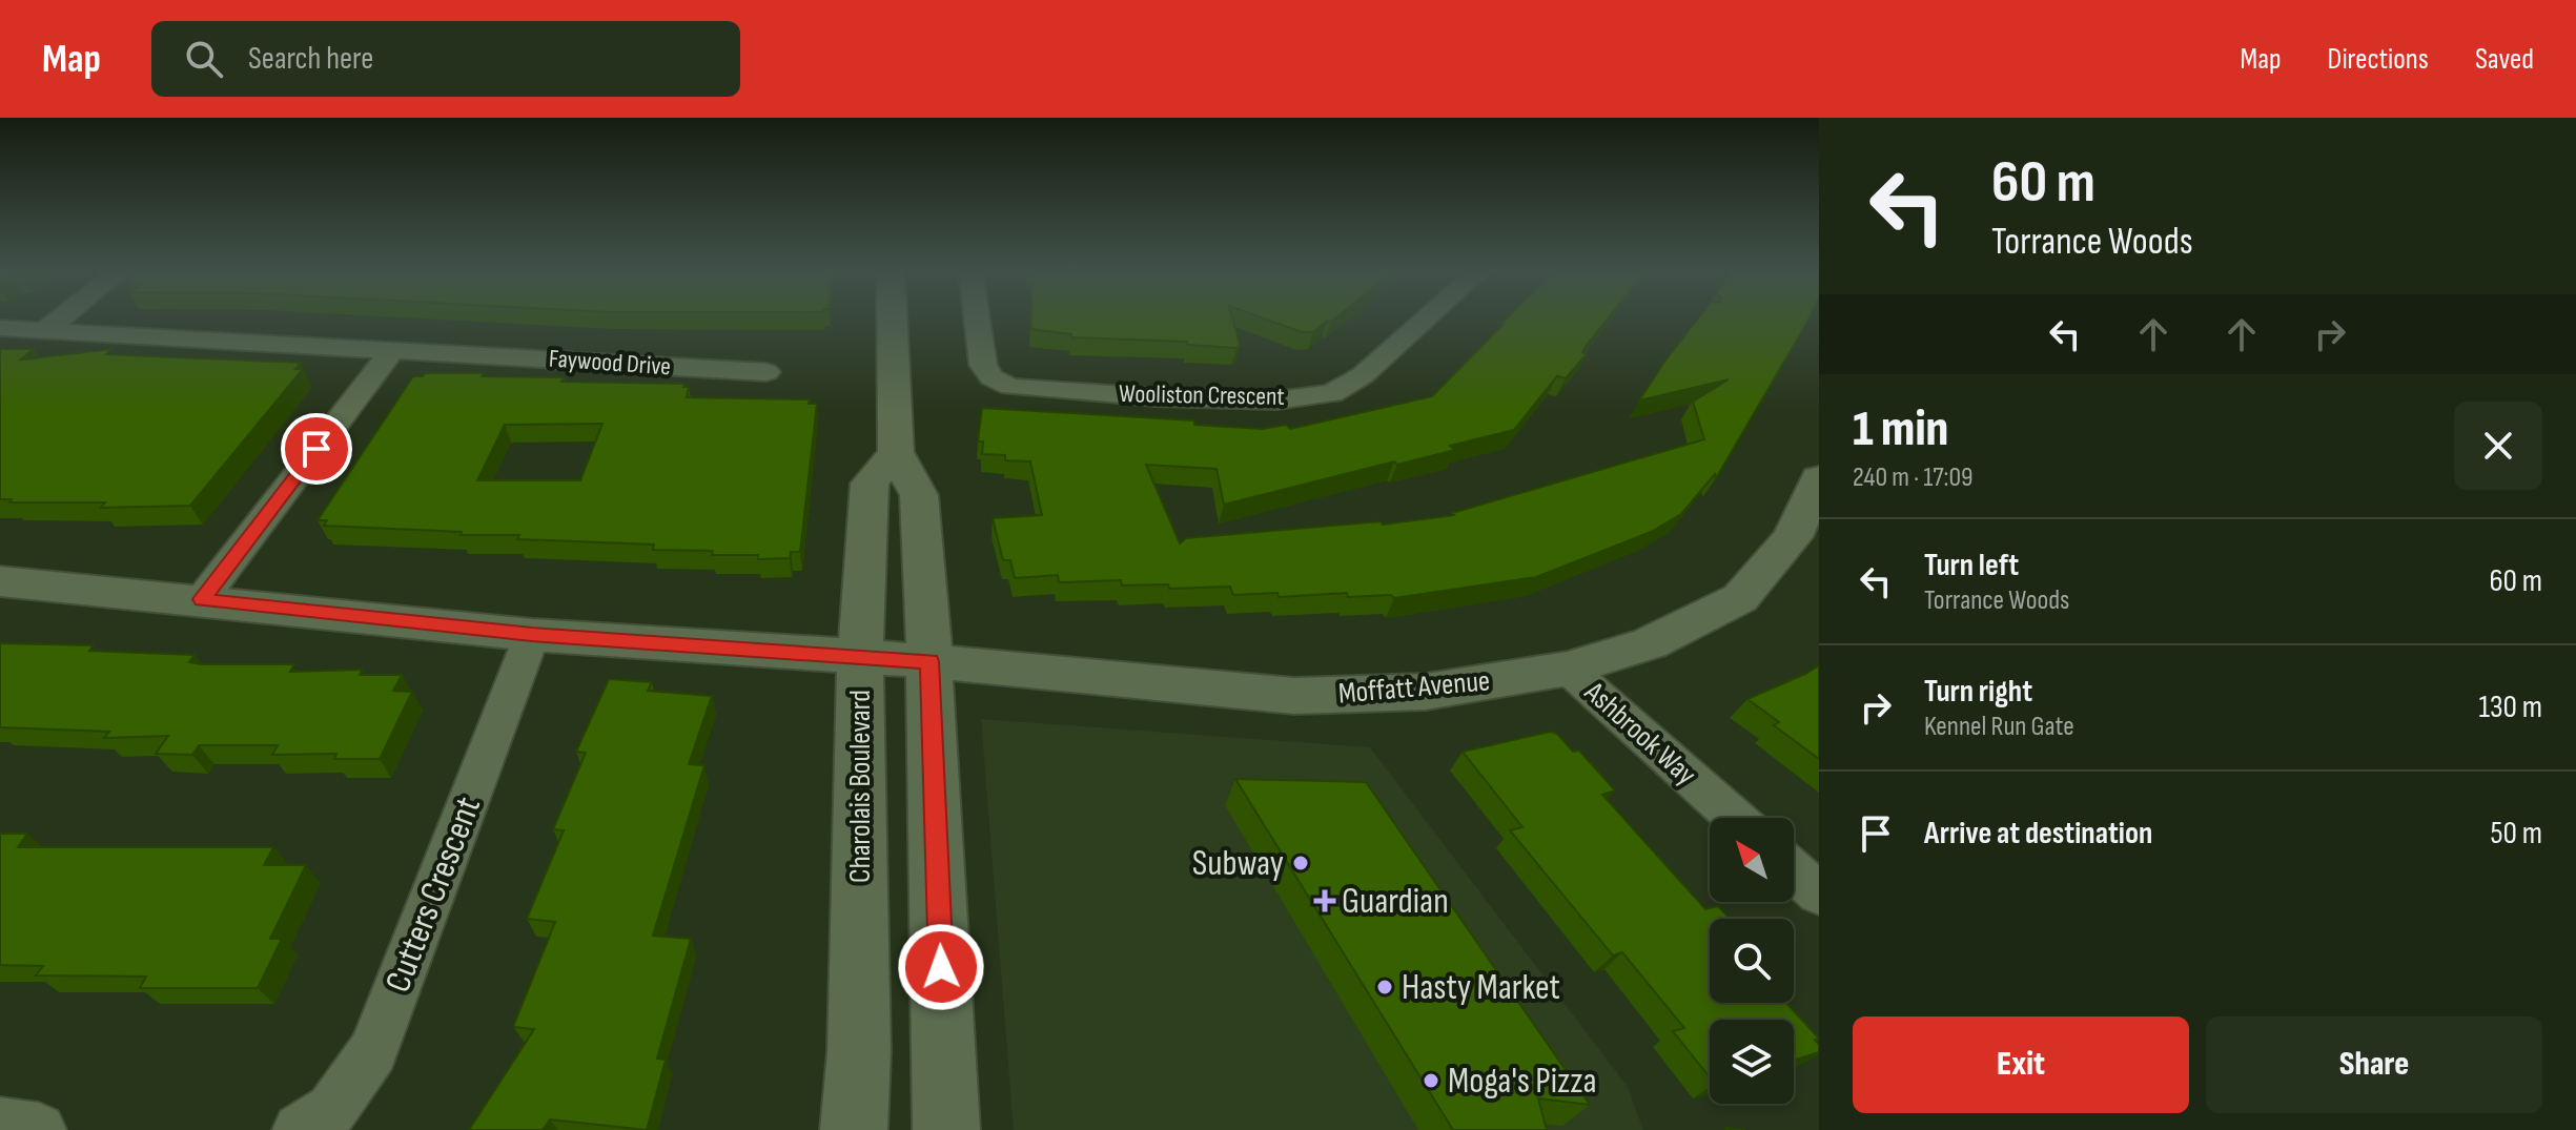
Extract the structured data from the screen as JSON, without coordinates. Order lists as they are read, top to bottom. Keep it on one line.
{"streets":{"street":["Faywood Drive","Wooliston Crescent","Moffatt Avenue","Ashbrook Way","Charolais Boulevard","Cutters Crescent"]},"crossings":[["Moffatt Avenue","Ashbrook Way"],["Moffatt Avenue","Charolais Boulevard"],["Moffatt Avenue","Cutters Crescent"]],"places":{"other":["Subway","Hasty Market","Moga's Pizza"],"health":["Guardian"]},"north":"top left","page":{"header":"Map","search":"Search here","nav":["Map","Directions","Saved"],"turn":["60 m","Torrance Woods"],"heading":["1 min","240 m · 17:09"],"list":[{"name":"Turn left","note":"Torrance Woods","value":"60 m"},{"name":"Turn right","note":"Kennel Run Gate","value":"130 m"},{"name":"Arrive at destination","value":"50 m"}],"buttons":["Exit","Share"]}}
